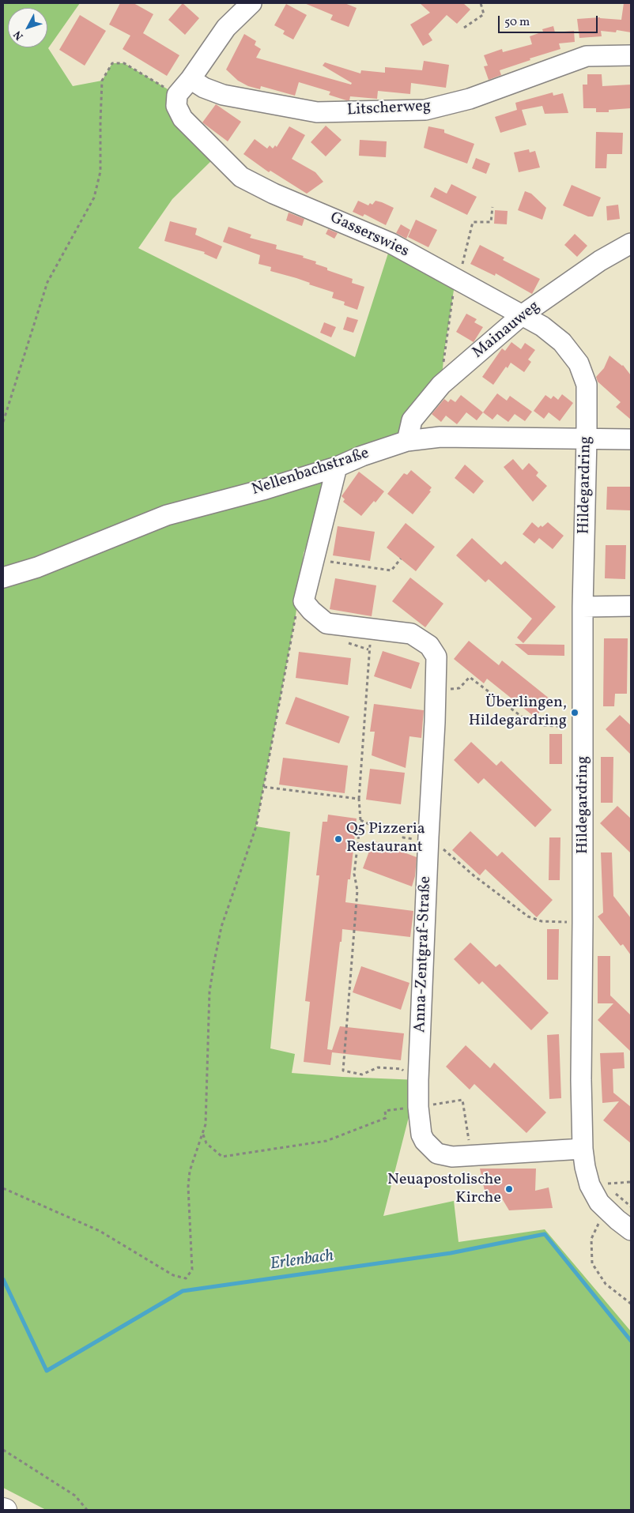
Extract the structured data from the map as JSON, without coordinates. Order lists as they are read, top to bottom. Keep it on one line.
{"streets":{"street":["Litscherweg","Gasserswies","Mainauweg","Nellenbachstraße","Hildegardring","Anna-Zentgraf-Straße"]},"crossings":[["Gasserswies","Mainauweg"],["Gasserswies","Hildegardring"],["Mainauweg","Nellenbachstraße"],["Nellenbachstraße","Hildegardring"],["Hildegardring","Anna-Zentgraf-Straße"]],"water":["Erlenbach"],"places":["Überlingen, Hildegardring","Q5 Pizzeria Restaurant","Neuapostolische Kirche"],"scale_bar":"50 m","north":"bottom left"}
